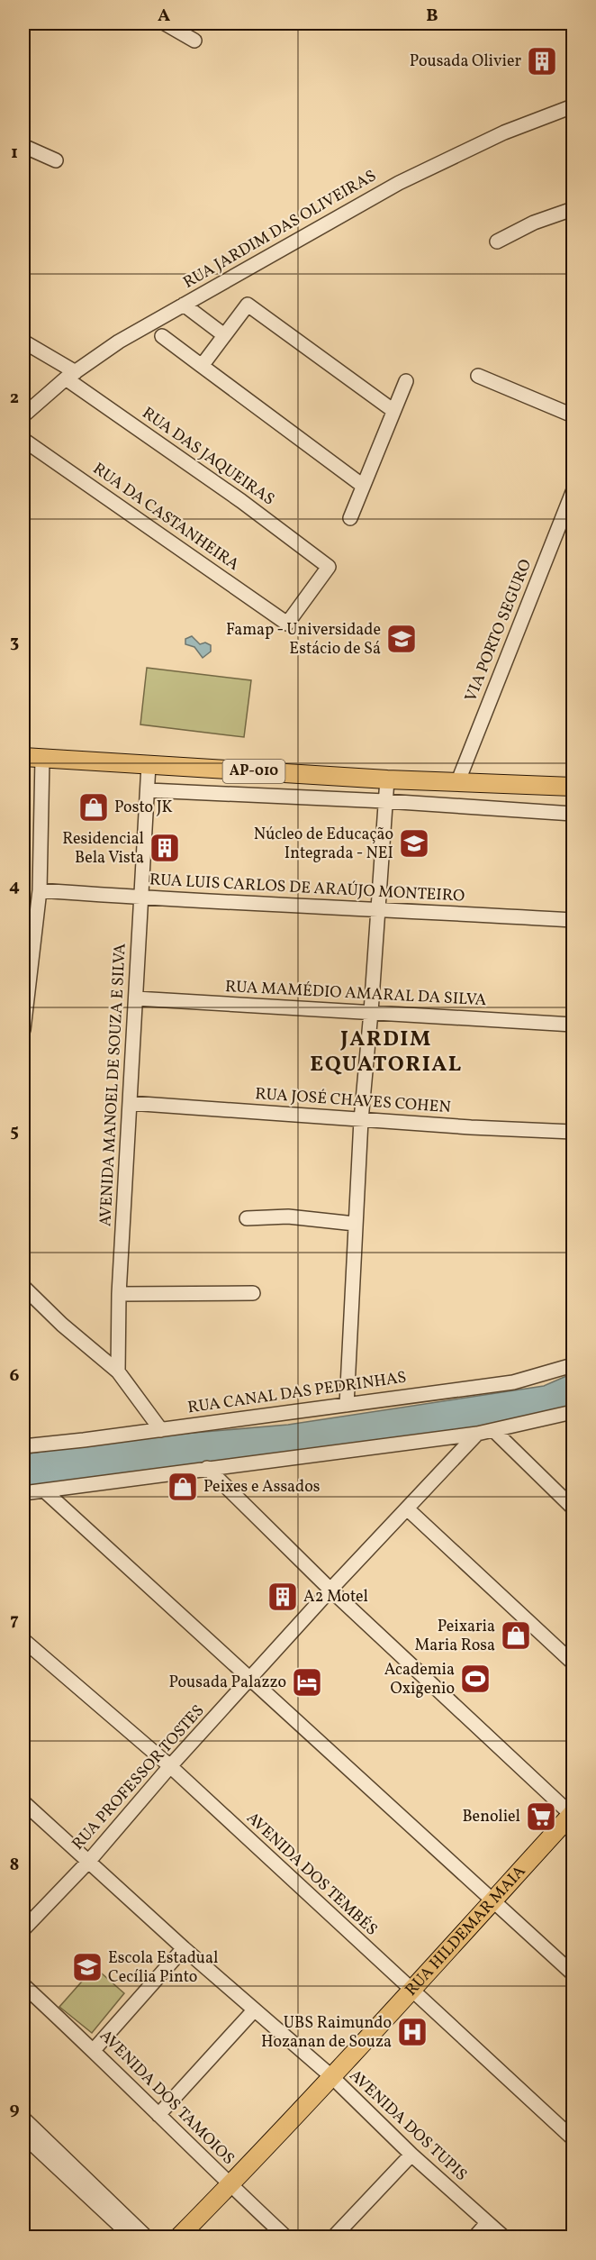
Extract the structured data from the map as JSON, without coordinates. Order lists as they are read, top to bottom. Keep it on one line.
{"streets":{"main road":["AP-010","RUA HILDEMAR MAIA"],"street":["RUA JARDIM DAS OLIVEIRAS","RUA DAS JAQUEIRAS","RUA DA CASTANHEIRA","VIA PORTO SEGURO","RUA LUIS CARLOS DE ARAÚJO MONTEIRO","RUA MAMÉDIO AMARAL DA SILVA","AVENIDA MANOEL DE SOUZA E SILVA","RUA JOSÉ CHAVES COHEN","RUA CANAL DAS PEDRINHAS","RUA PROFESSOR TOSTES","AVENIDA DOS TEMBÉS","AVENIDA DOS TAMOIOS","AVENIDA DOS TUPIS"]},"crossings":[["RUA JARDIM DAS OLIVEIRAS","RUA DAS JAQUEIRAS"],["RUA DAS JAQUEIRAS","RUA DA CASTANHEIRA"],["VIA PORTO SEGURO","AP-010"],["AP-010","AVENIDA MANOEL DE SOUZA E SILVA"],["RUA LUIS CARLOS DE ARAÚJO MONTEIRO","AVENIDA MANOEL DE SOUZA E SILVA"],["RUA MAMÉDIO AMARAL DA SILVA","AVENIDA MANOEL DE SOUZA E SILVA"],["AVENIDA MANOEL DE SOUZA E SILVA","RUA JOSÉ CHAVES COHEN"],["RUA PROFESSOR TOSTES","AVENIDA DOS TEMBÉS"],["RUA PROFESSOR TOSTES","AVENIDA DOS TUPIS"],["AVENIDA DOS TEMBÉS","RUA HILDEMAR MAIA"],["RUA HILDEMAR MAIA","AVENIDA DOS TAMOIOS"],["RUA HILDEMAR MAIA","AVENIDA DOS TUPIS"]],"districts":["JARDIM EQUATORIAL"],"places":{"building":["Pousada Olivier","Residencial Bela Vista","A2 Motel"],"school or university":["Famap - Universidade Estácio de Sá","Núcleo de Educação Integrada - NEI","Escola Estadual Cecília Pinto"],"shop":["Posto JK","Peixes e Assados","Peixaria Maria Rosa"],"sports":["Academia Oxigenio"],"hotel":["Pousada Palazzo"],"supermarket":["Benoliel"],"hospital":["UBS Raimundo Hozanan de Souza"]},"grid":{"columns":["A","B"],"rows":["1","2","3","4","5","6","7","8","9"]}}
